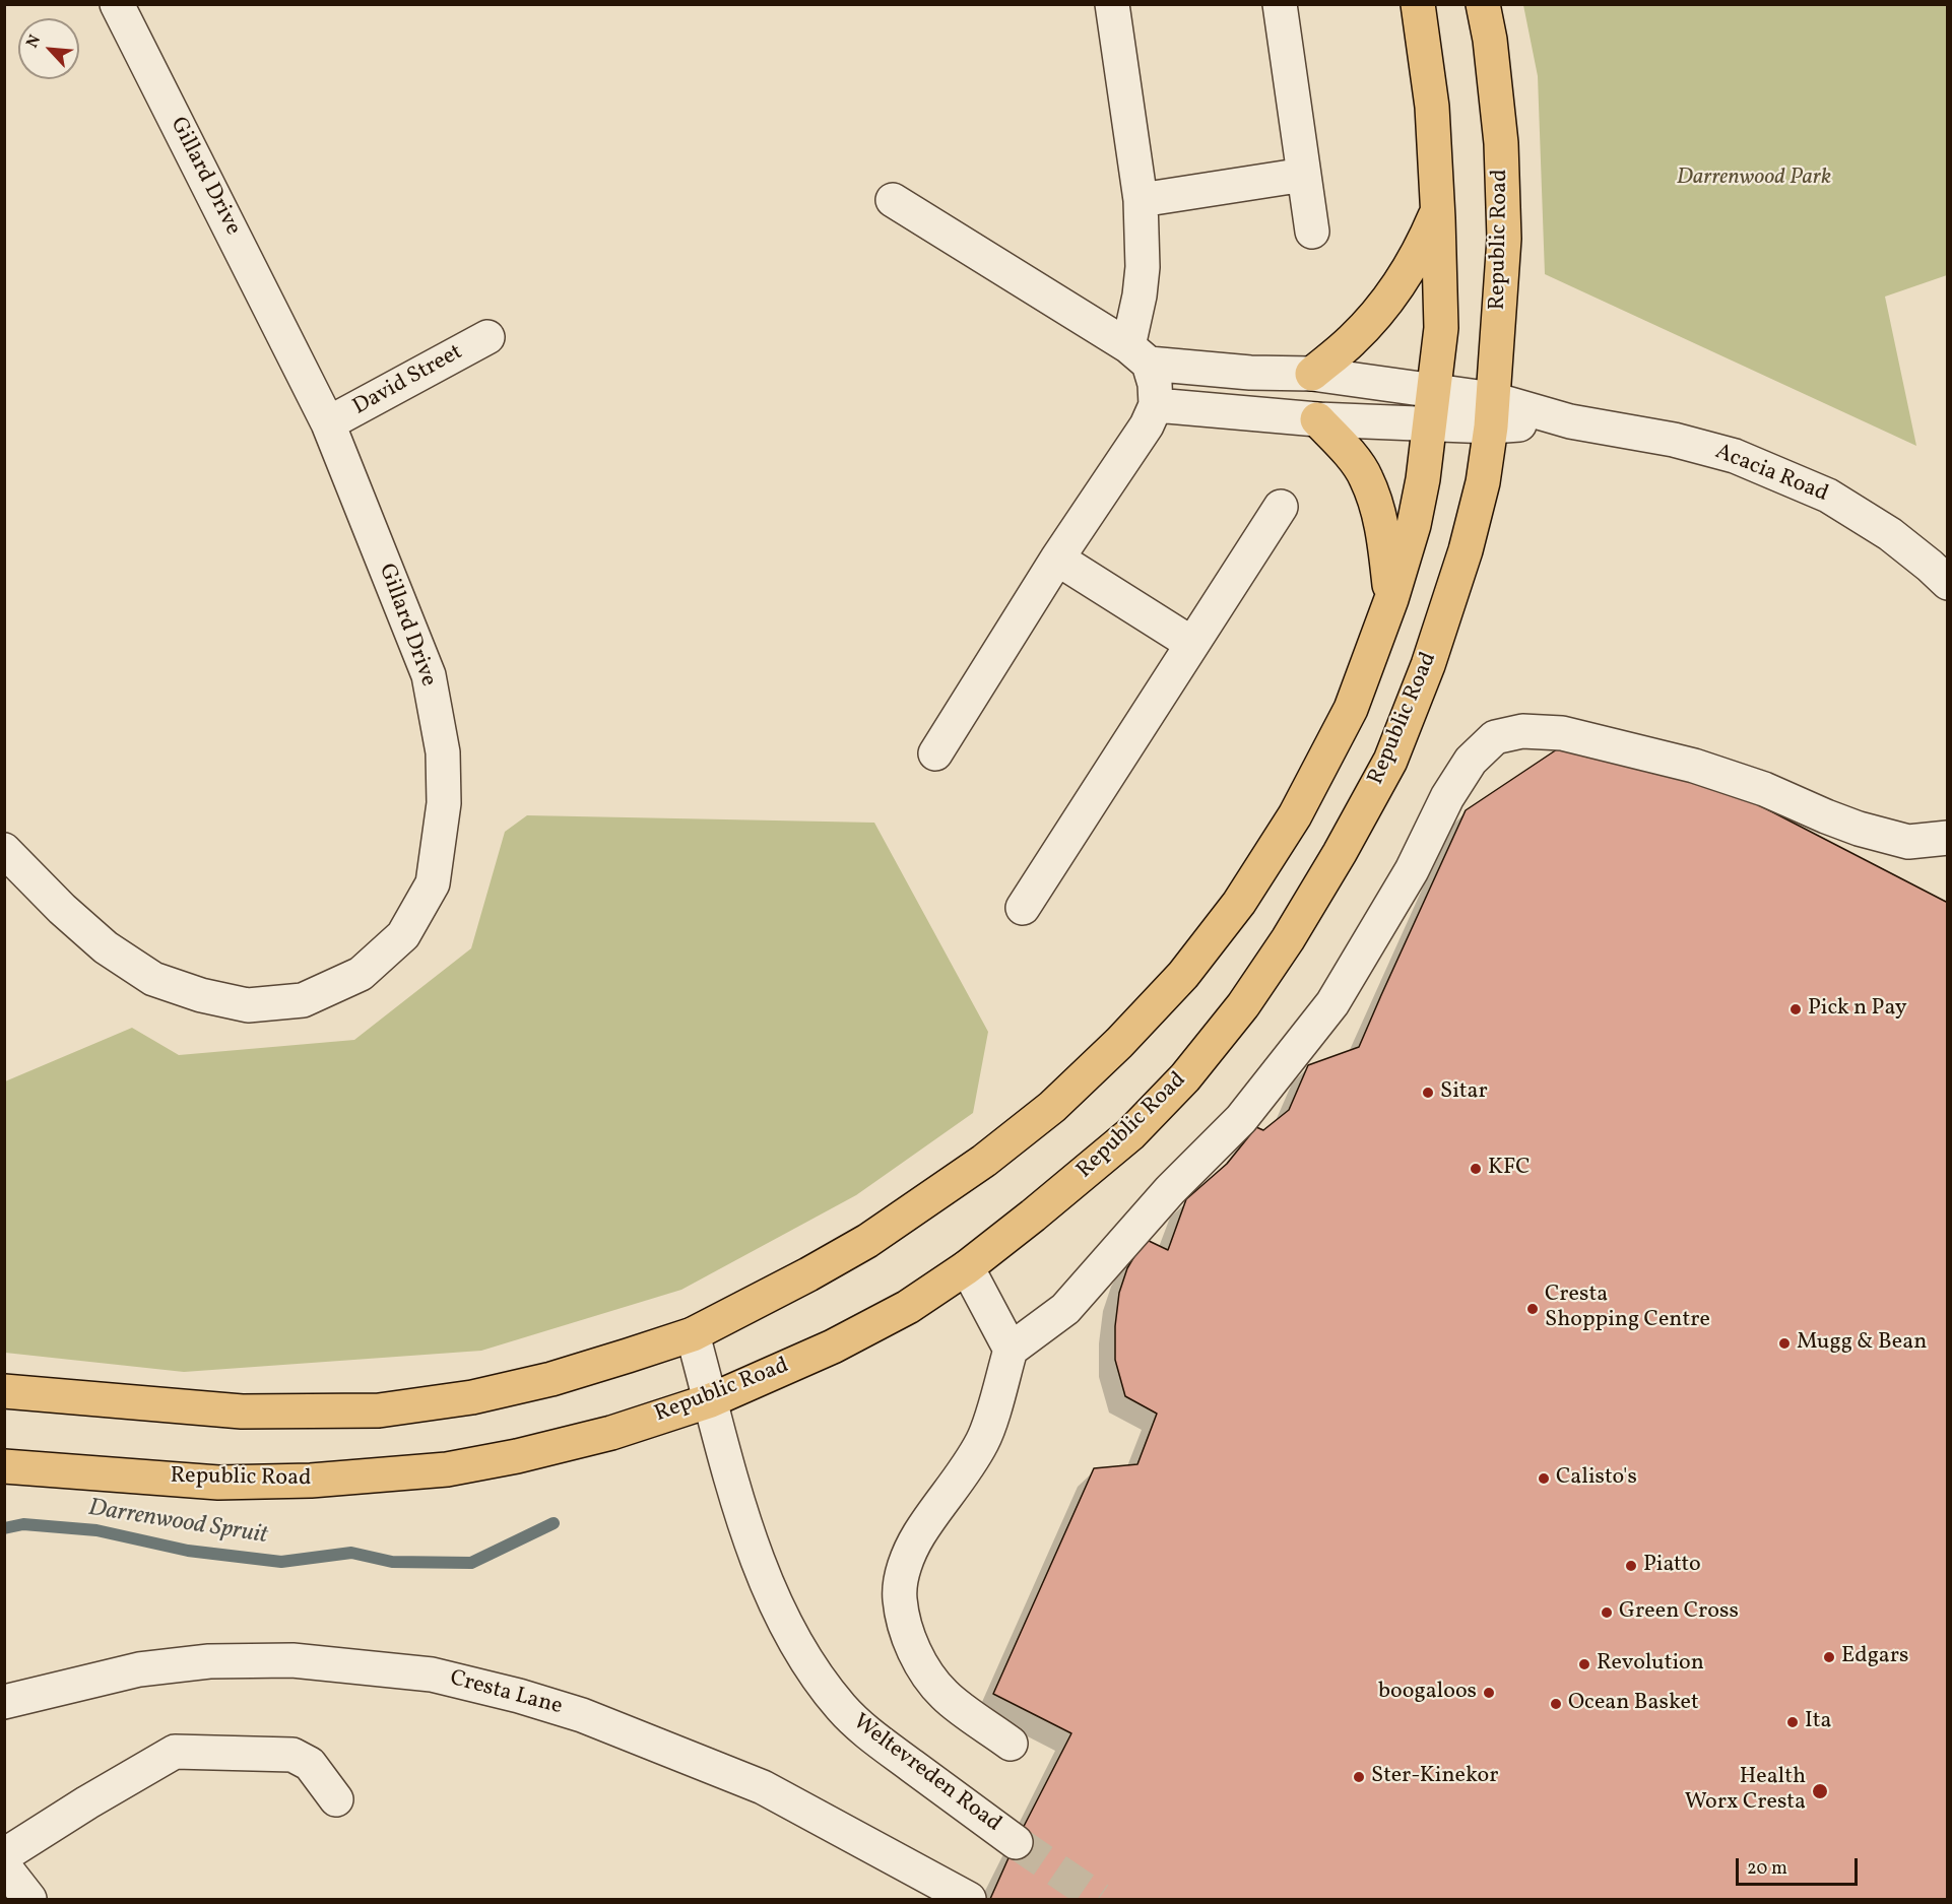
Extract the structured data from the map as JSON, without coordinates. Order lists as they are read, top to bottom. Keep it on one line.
{"streets":{"main road":["Republic Road"],"street":["Gillard Drive","David Street","Acacia Road","Cresta Lane","Weltevreden Road"]},"crossings":[["Gillard Drive","David Street"],["Republic Road","Acacia Road"],["Republic Road","Weltevreden Road"]],"water":["Darrenwood Spruit"],"parks":["Darrenwood Park"],"places":["Pick n Pay","Sitar","KFC","Cresta Shopping Centre","Mugg & Bean","Calisto's","Piatto","Green Cross","Edgars","Revolution","boogaloos","Ocean Basket","Ita","Ster-Kinekor","Health Worx Cresta"],"scale_bar":"20 m","north":"top left"}
